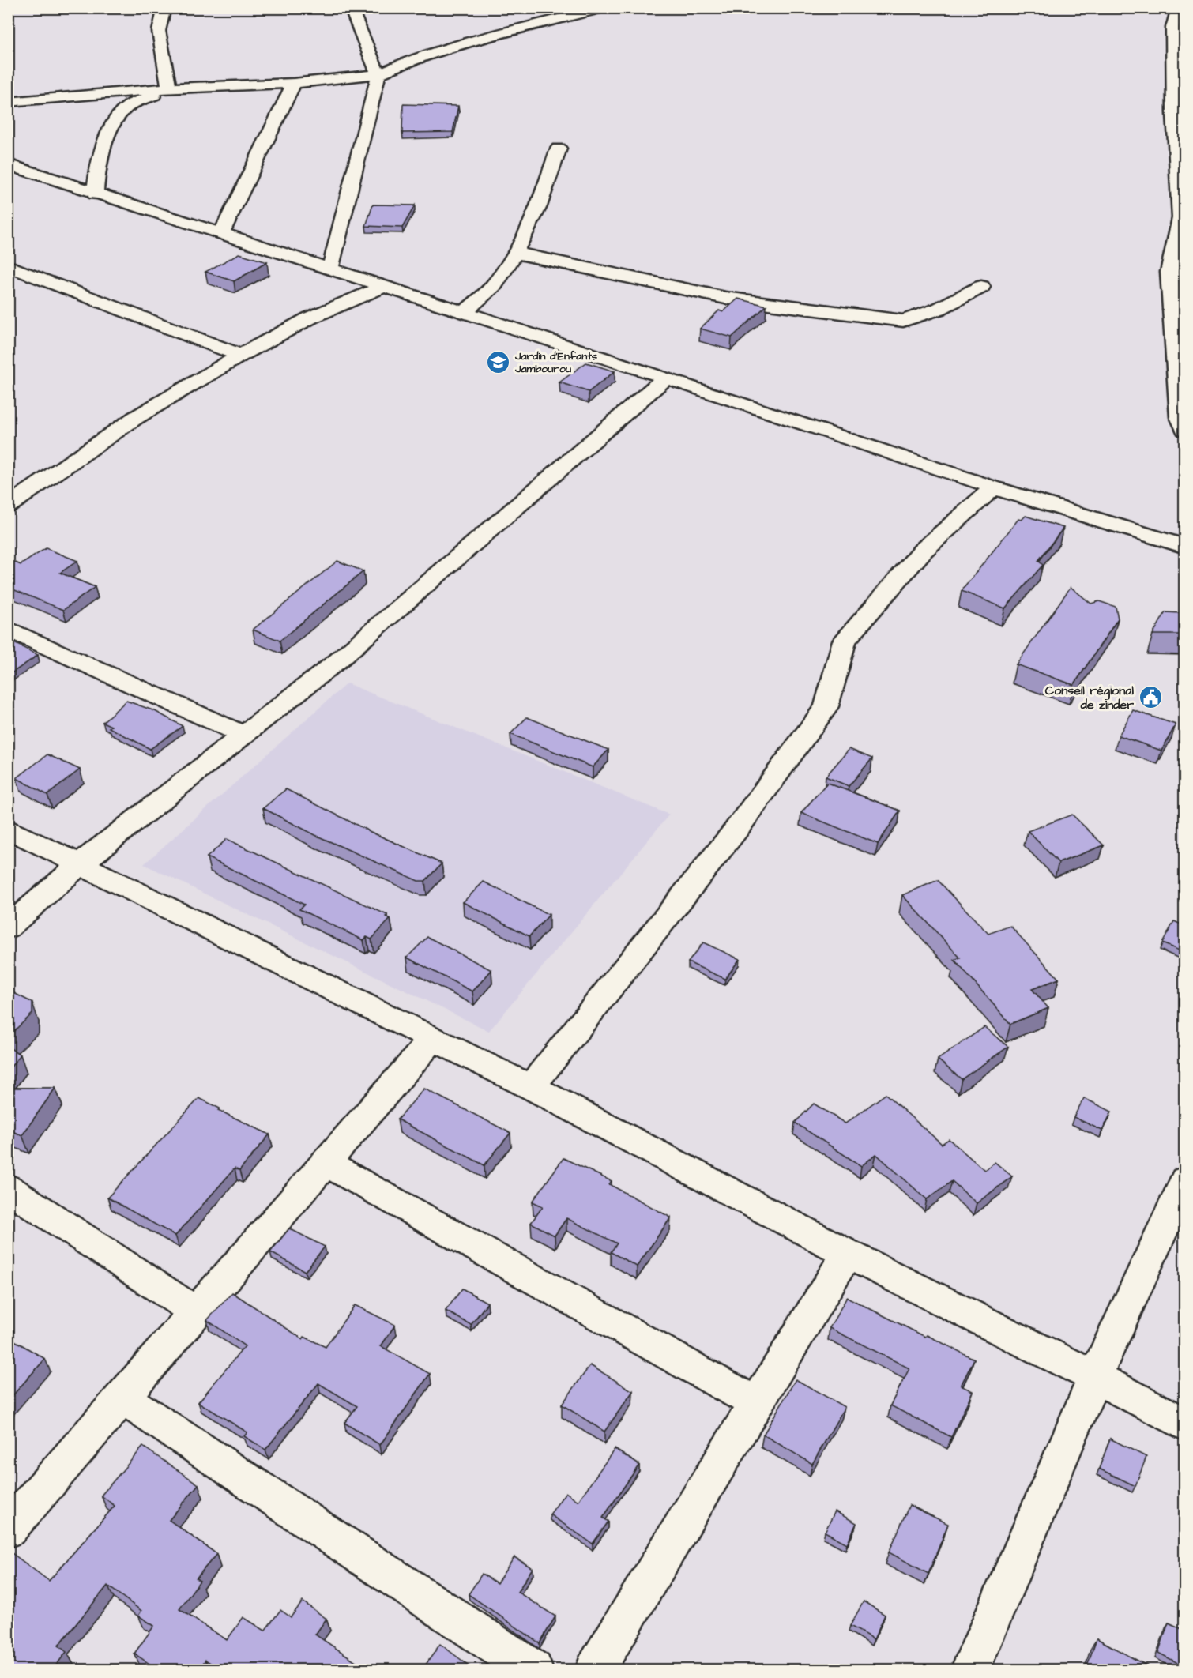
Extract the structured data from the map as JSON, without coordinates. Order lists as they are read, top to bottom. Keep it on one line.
{"places":{"school or university":["Jardin d'Enfants Jambourou"],"public building":["Conseil régional de zinder"]}}
